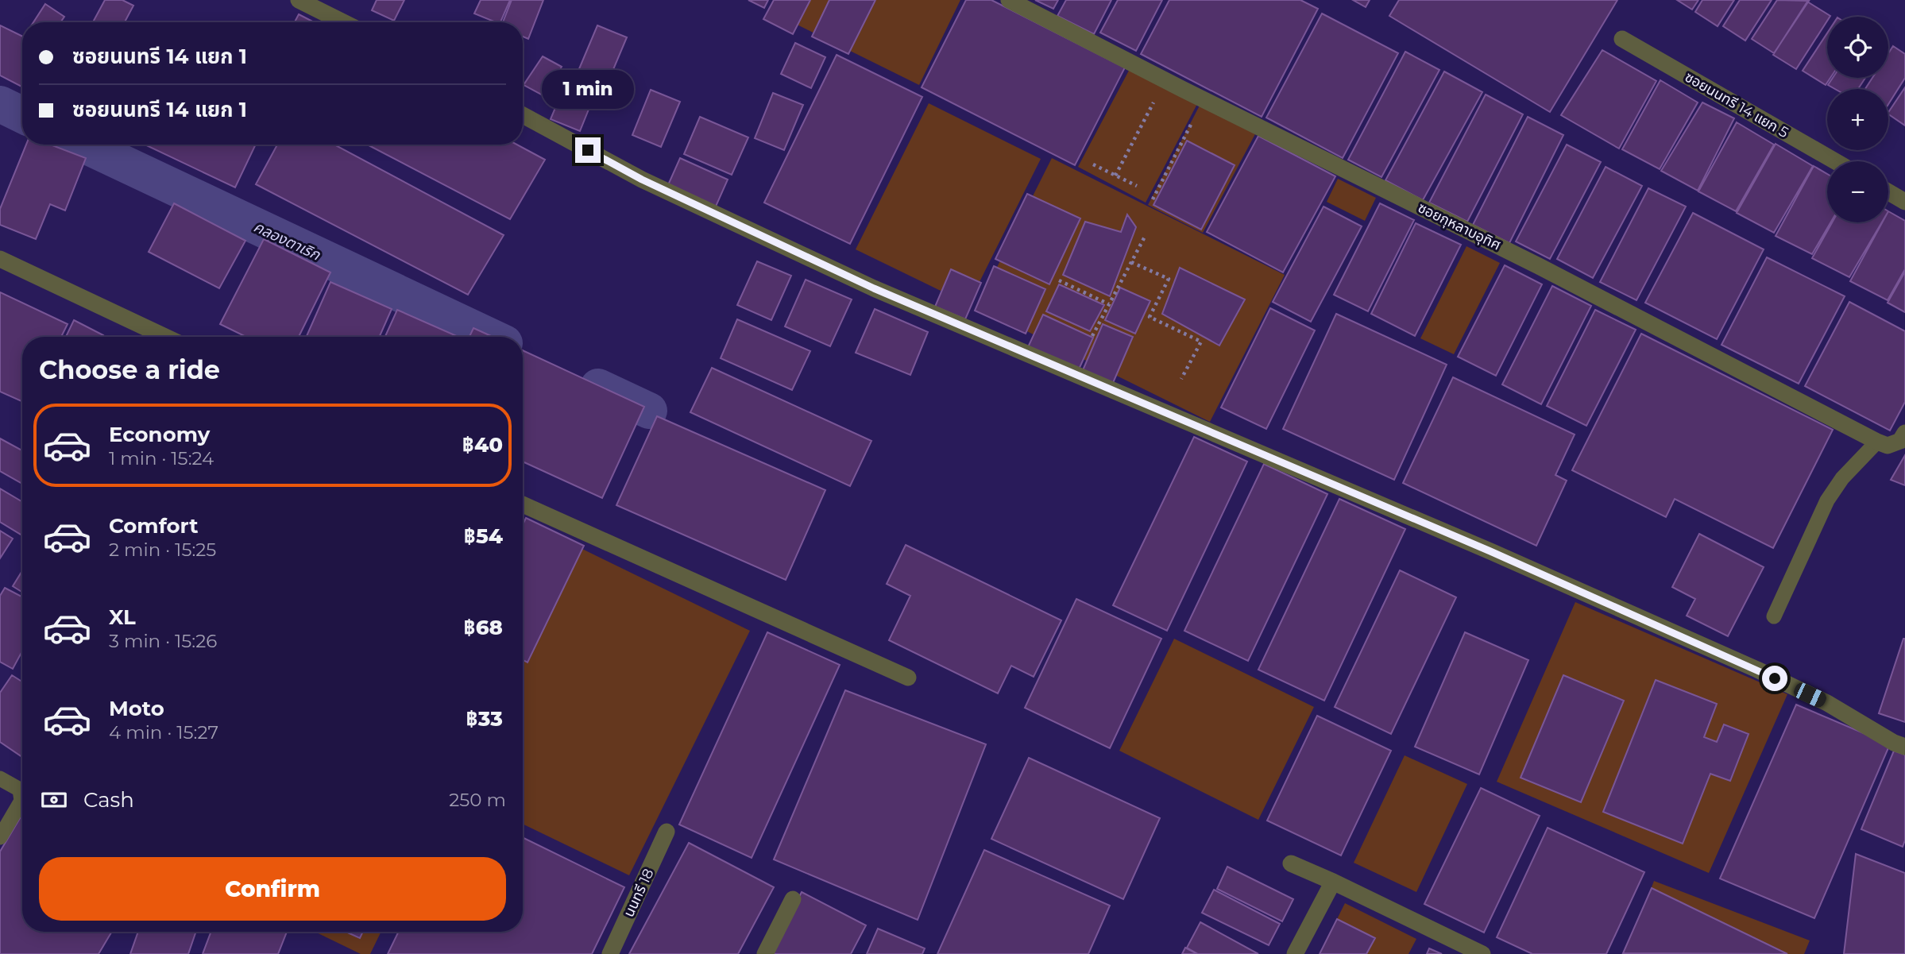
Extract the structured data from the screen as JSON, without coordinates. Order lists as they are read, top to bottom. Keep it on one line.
{"streets":{"street":["ซอยนนทรี 14 แยก 5","ซอยกุหลาบอุทิศ","นนทรี 18"]},"water":["คลองตาเริก"],"page":{"map_buttons":["+","−"],"banner":["ซอยนนทรี 14 แยก 1","ซอยนนทรี 14 แยก 1"],"bubble":"1 min","heading":"Choose a ride","list":[{"name":"Economy","note":"1 min · 15:24","value":"฿40"},{"name":"Comfort","note":"2 min · 15:25","value":"฿54"},{"name":"XL","note":"3 min · 15:26","value":"฿68"},{"name":"Moto","note":"4 min · 15:27","value":"฿33"}],"pay":["Cash","250 m"],"buttons":"Confirm"}}
